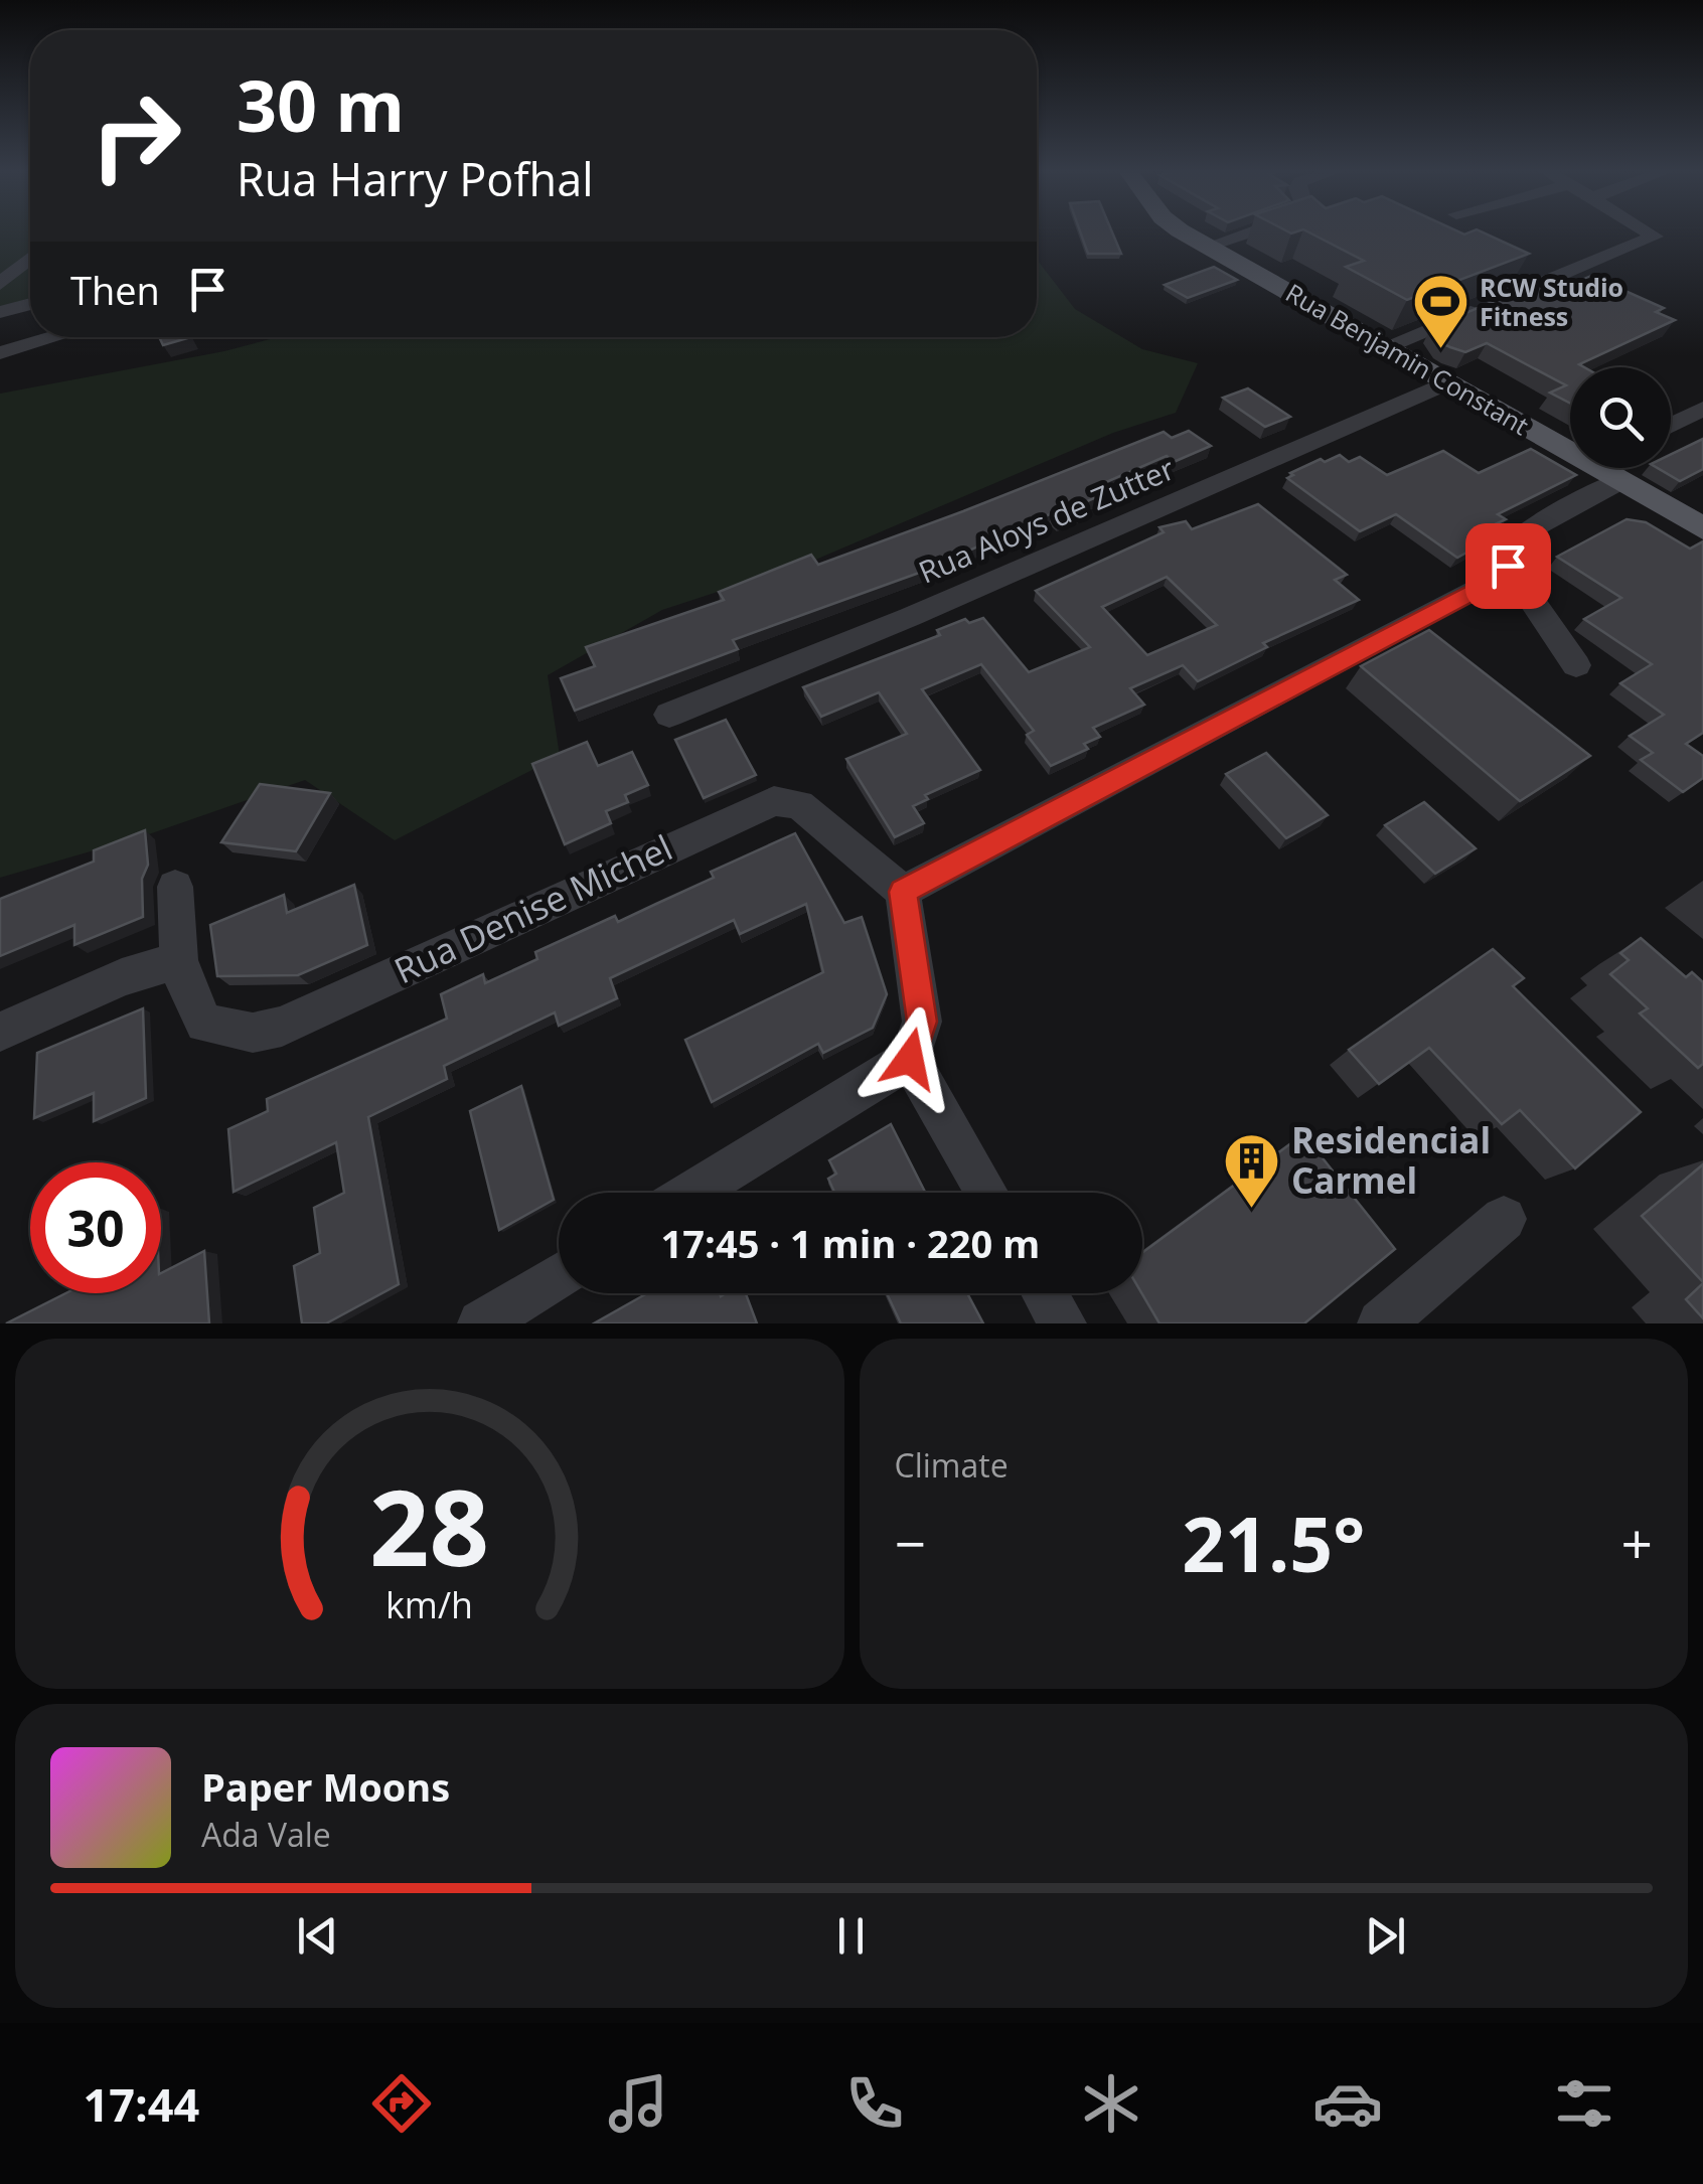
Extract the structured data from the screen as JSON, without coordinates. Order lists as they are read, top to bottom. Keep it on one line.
{"streets":{"main road":["Rua Benjamin Constant"],"street":["Rua Aloys de Zutter","Rua Denise Michel"]},"crossings":[["Rua Benjamin Constant","Rua Aloys de Zutter"]],"places":{"sports":["RCW Studio Fitness"],"building":["Residencial Carmel"]},"page":{"turn":["30 m","Rua Harry Pofhal"],"then":"Then","limit":"30","trip":"17:45 · 1 min · 220 m","tile":"Climate","heat":["−","21.5°","+"],"song":["Paper Moons","Ada Vale"],"tabs":"17:44","gauge":["28","km/h"]}}
